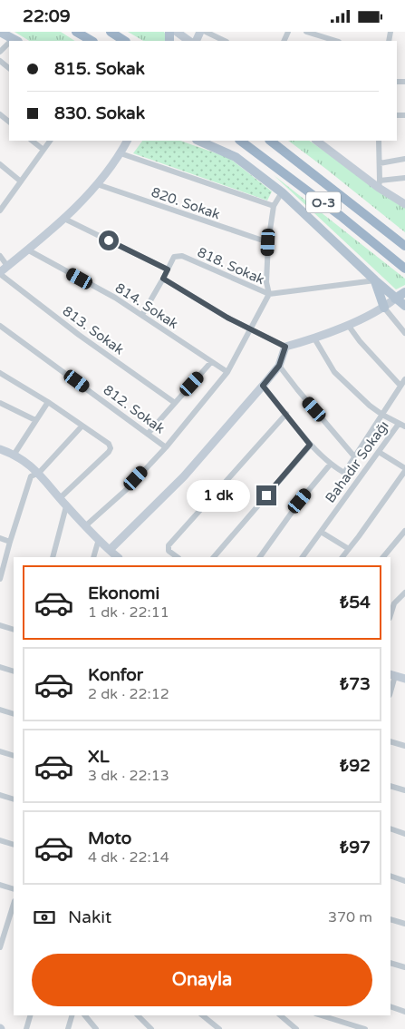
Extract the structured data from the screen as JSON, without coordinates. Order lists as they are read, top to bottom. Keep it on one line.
{"streets":{"highway":["O-3"],"street":["820. Sokak","818. Sokak","814. Sokak","813. Sokak","812. Sokak","Bahadır Sokağı"]},"page":{"status":"22:09","banner":["815. Sokak","830. Sokak"],"bubble":"1 dk","list":[{"name":"Ekonomi","note":"1 dk · 22:11","value":"₺54"},{"name":"Konfor","note":"2 dk · 22:12","value":"₺73"},{"name":"XL","note":"3 dk · 22:13","value":"₺92"},{"name":"Moto","note":"4 dk · 22:14","value":"₺97"}],"pay":["Nakit","370 m"],"buttons":"Onayla"}}
